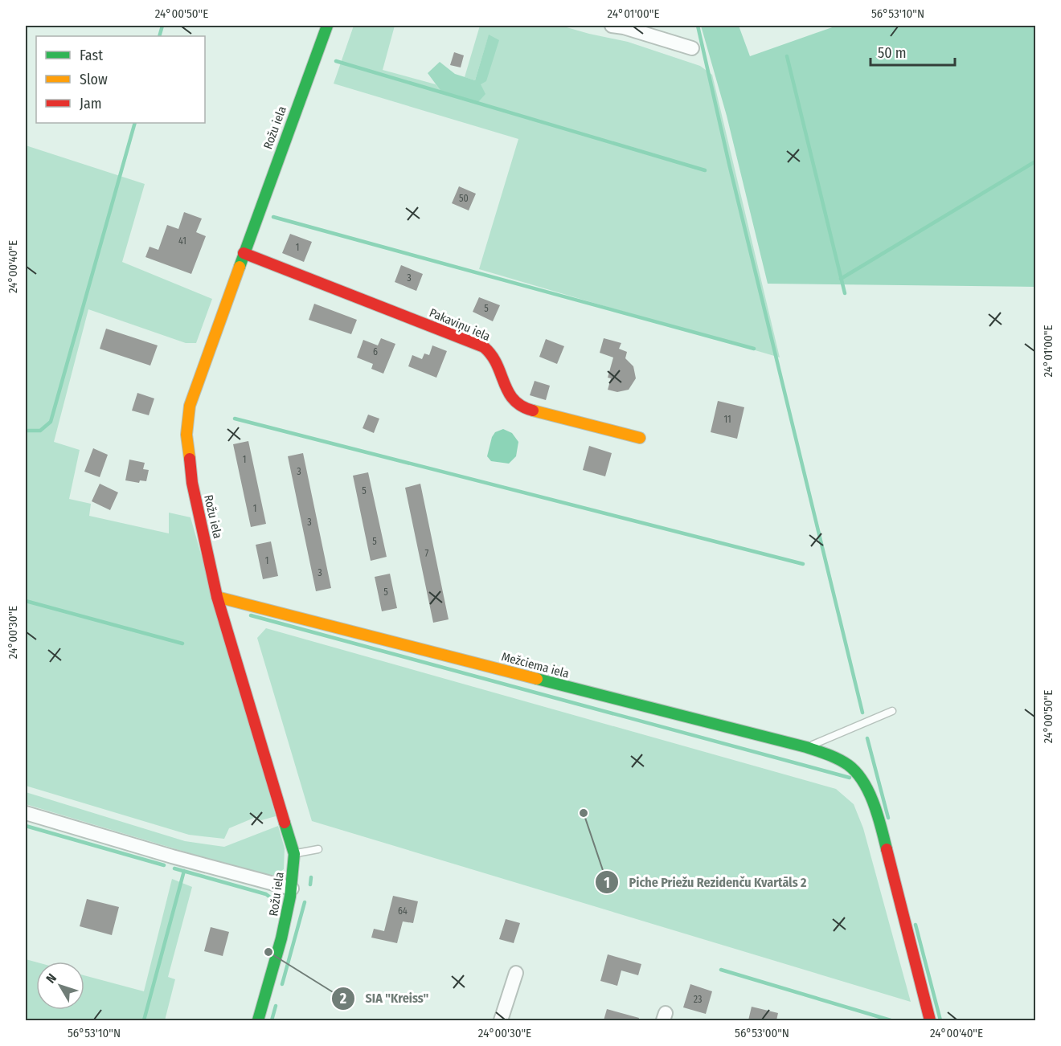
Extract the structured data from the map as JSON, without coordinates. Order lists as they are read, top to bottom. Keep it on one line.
{"streets":{"street":["Rožu iela","Pakaviņu iela","Mežciema iela"]},"crossings":[["Rožu iela","Pakaviņu iela"],["Rožu iela","Mežciema iela"]],"places":["Piche Priežu Rezidenču Kvartāls 2","SIA \"Kreiss\""],"house_numbers":["50","41","1","3","5","6","11","1","3","5","1","3","5","7","1","3","5","64","23"],"legend":["Fast","Slow","Jam"],"scale_bar":"50 m","north":"top left","coordinates":["24°00'50\"E","24°01'00\"E","56°53'10\"N","24°00'40\"E","24°00'30\"E","56°53'00\"N"]}
